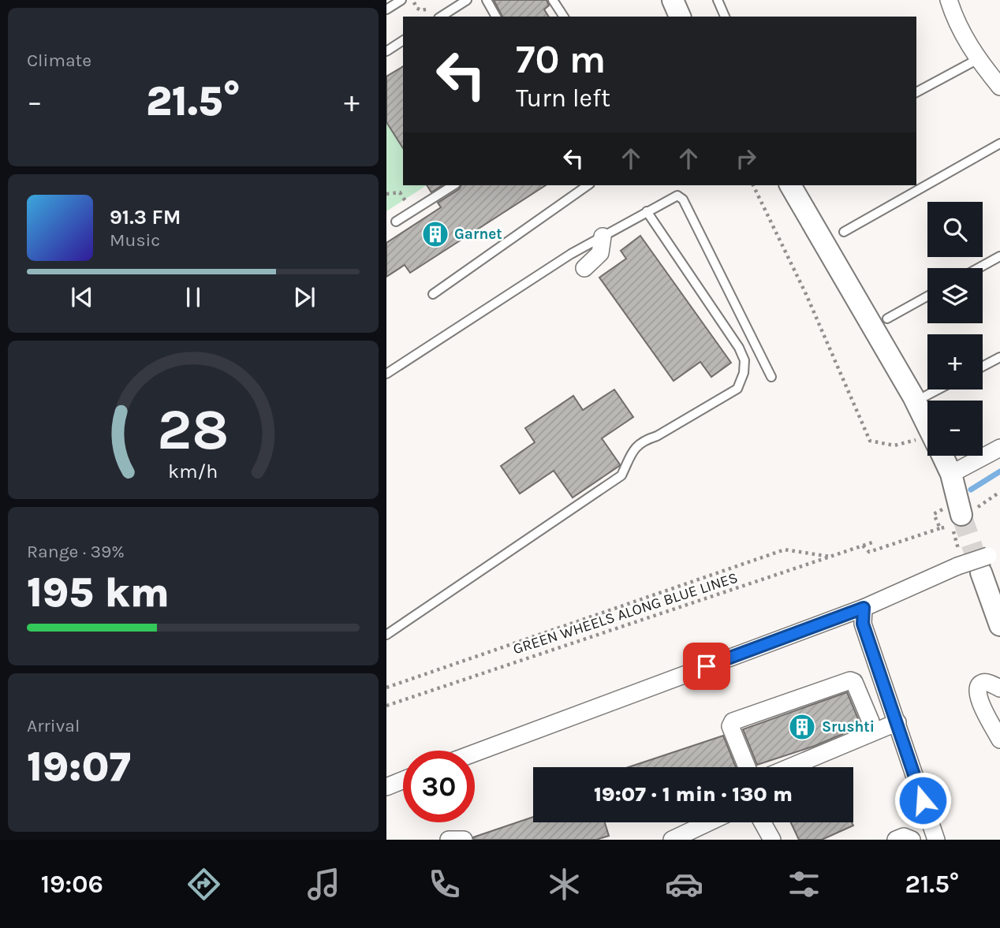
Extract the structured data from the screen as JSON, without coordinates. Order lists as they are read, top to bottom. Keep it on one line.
{"streets":{"path":["GREEN WHEELS ALONG BLUE LINES"]},"places":{"building":["Garnet","Srushti"]},"page":{"tile":["Climate",["Range · 39%","195 km"],["Arrival","19:07"]],"turn":["70 m","Turn left"],"heat":["−","21.5°","+"],"song":["91.3 FM","Music"],"map_buttons":["+","−"],"limit":"30","trip":"19:07 · 1 min · 130 m","tabs":["19:06","21.5°"],"gauge":["28","km/h"]}}
